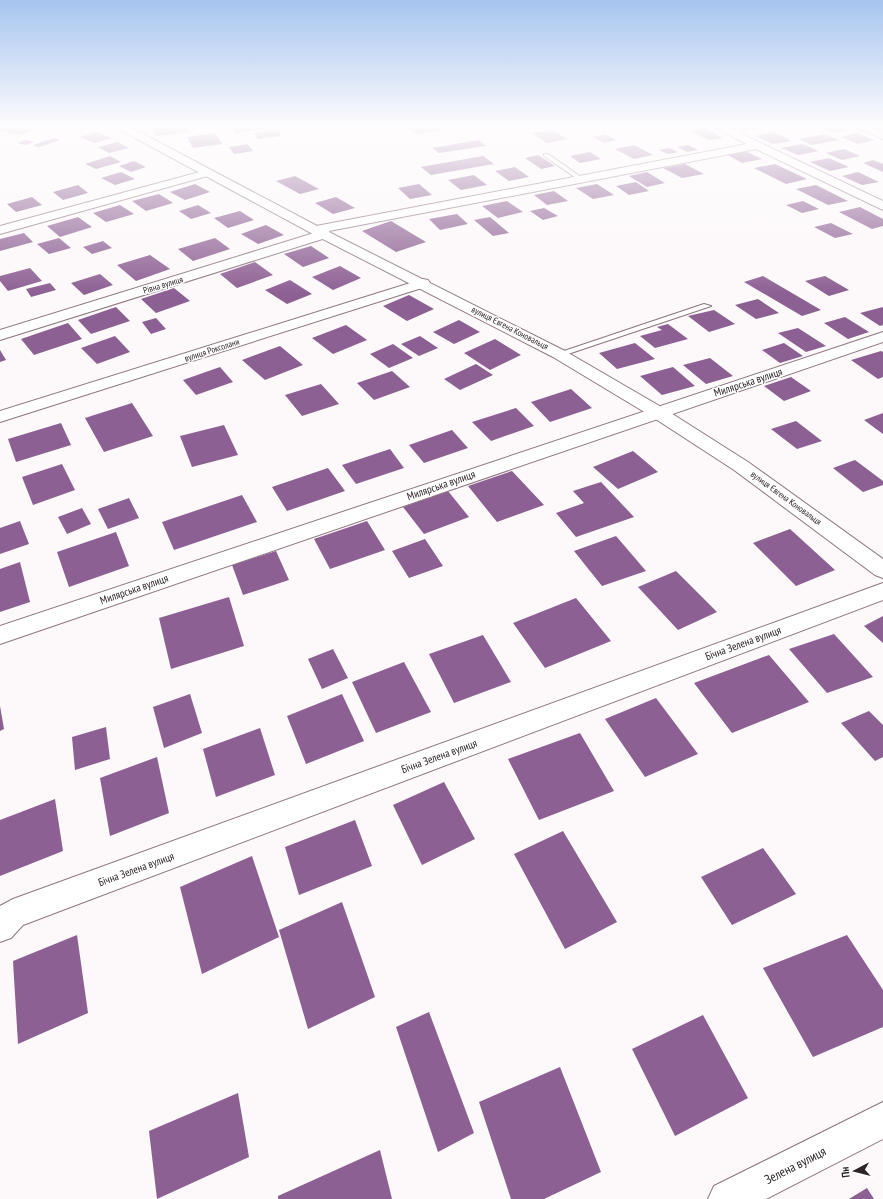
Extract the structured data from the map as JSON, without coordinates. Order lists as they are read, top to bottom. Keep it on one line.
{"streets":{"street":["Рівна вулиця","вулиця Євгена Коновальця","вулиця Роксолани","Милярська вулиця","Бічна Зелена вулиця","Зелена вулиця"]},"crossings":[["Рівна вулиця","вулиця Євгена Коновальця"],["вулиця Євгена Коновальця","вулиця Роксолани"],["вулиця Євгена Коновальця","Милярська вулиця"]],"north":"left"}
